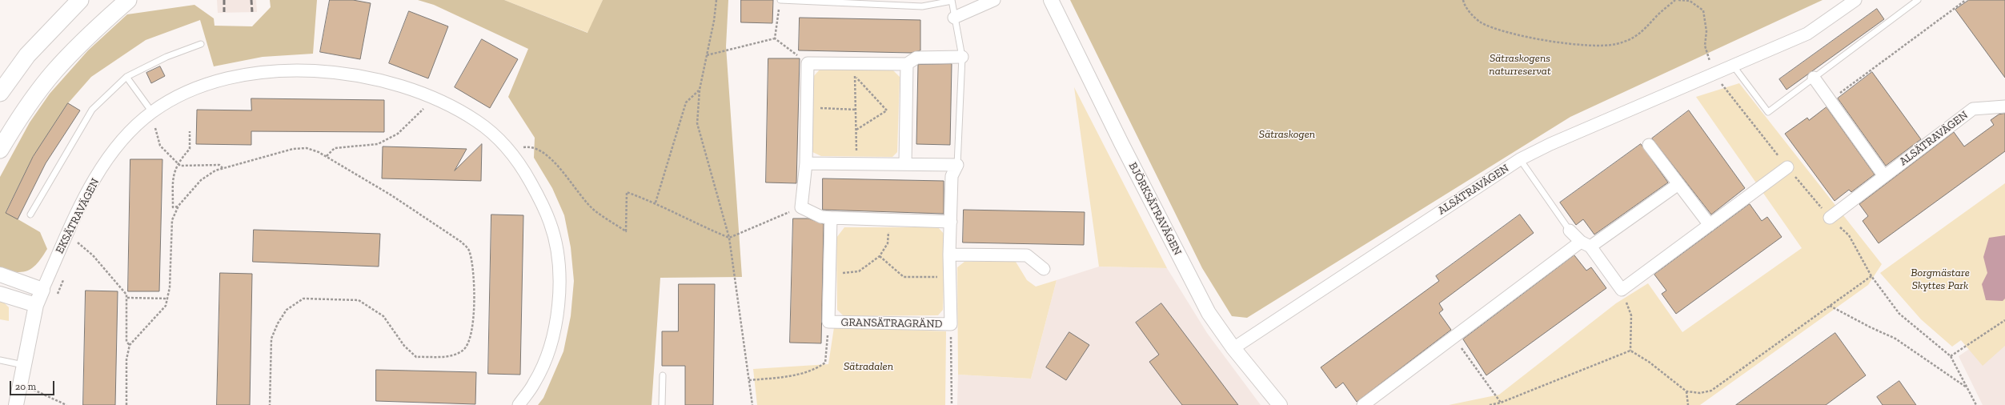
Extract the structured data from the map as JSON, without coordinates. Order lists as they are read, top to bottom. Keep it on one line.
{"streets":{"street":["ALSÄTRAVÄGEN","BJÖRKSÄTRAVÄGEN","EKSÄTRAVÄGEN","GRANSÄTRAGRÄND"]},"crossings":[["ALSÄTRAVÄGEN","BJÖRKSÄTRAVÄGEN"]],"parks":["Sätraskogens naturreservat","Sätraskogen","Borgmästare Skyttes Park","Sätradalen"],"scale_bar":"20 m"}
